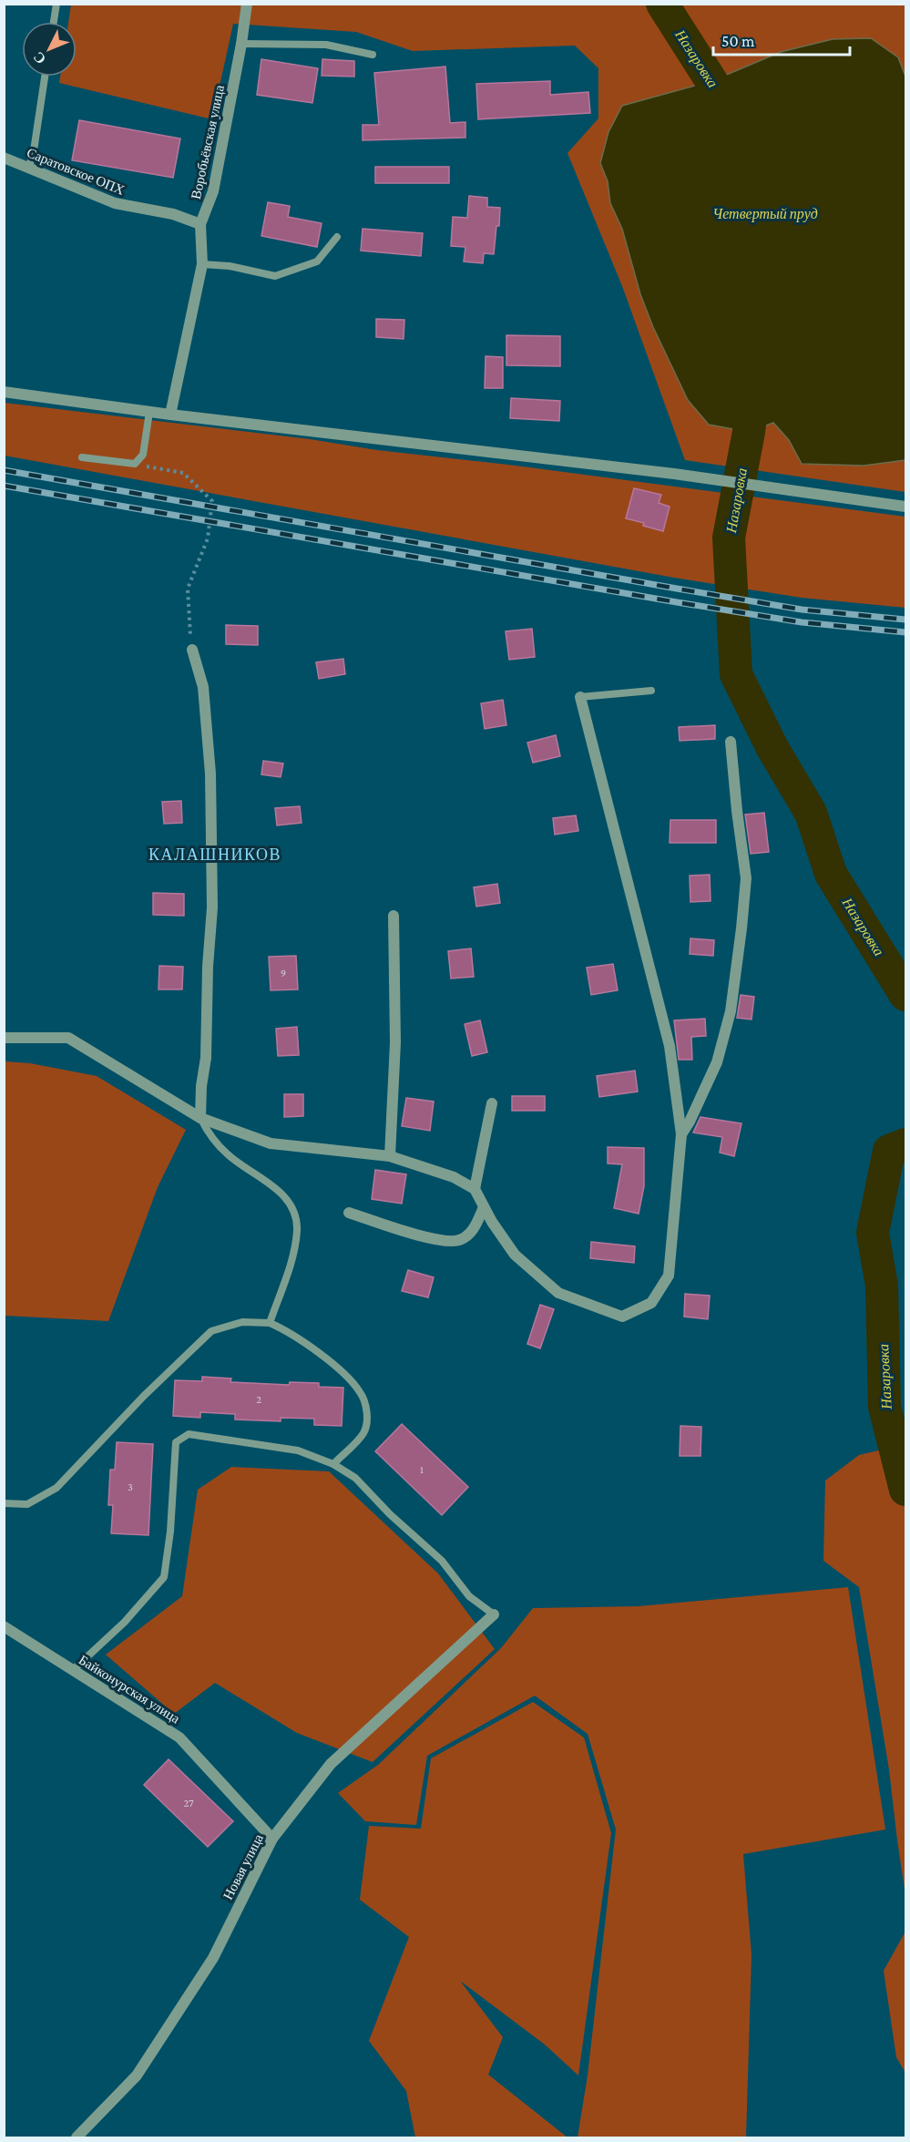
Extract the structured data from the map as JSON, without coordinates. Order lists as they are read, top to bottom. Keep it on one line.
{"streets":{"street":["Воробьёвская улица","Саратовское ОПХ","Байконурская улица","Новая улица"]},"crossings":[["Воробьёвская улица","Саратовское ОПХ"],["Байконурская улица","Новая улица"]],"districts":["КАЛАШНИКОВ"],"water":["Назаровка","Четвертый пруд"],"house_numbers":["9","2","1","3","27"],"scale_bar":"50 m","north":"bottom left"}
